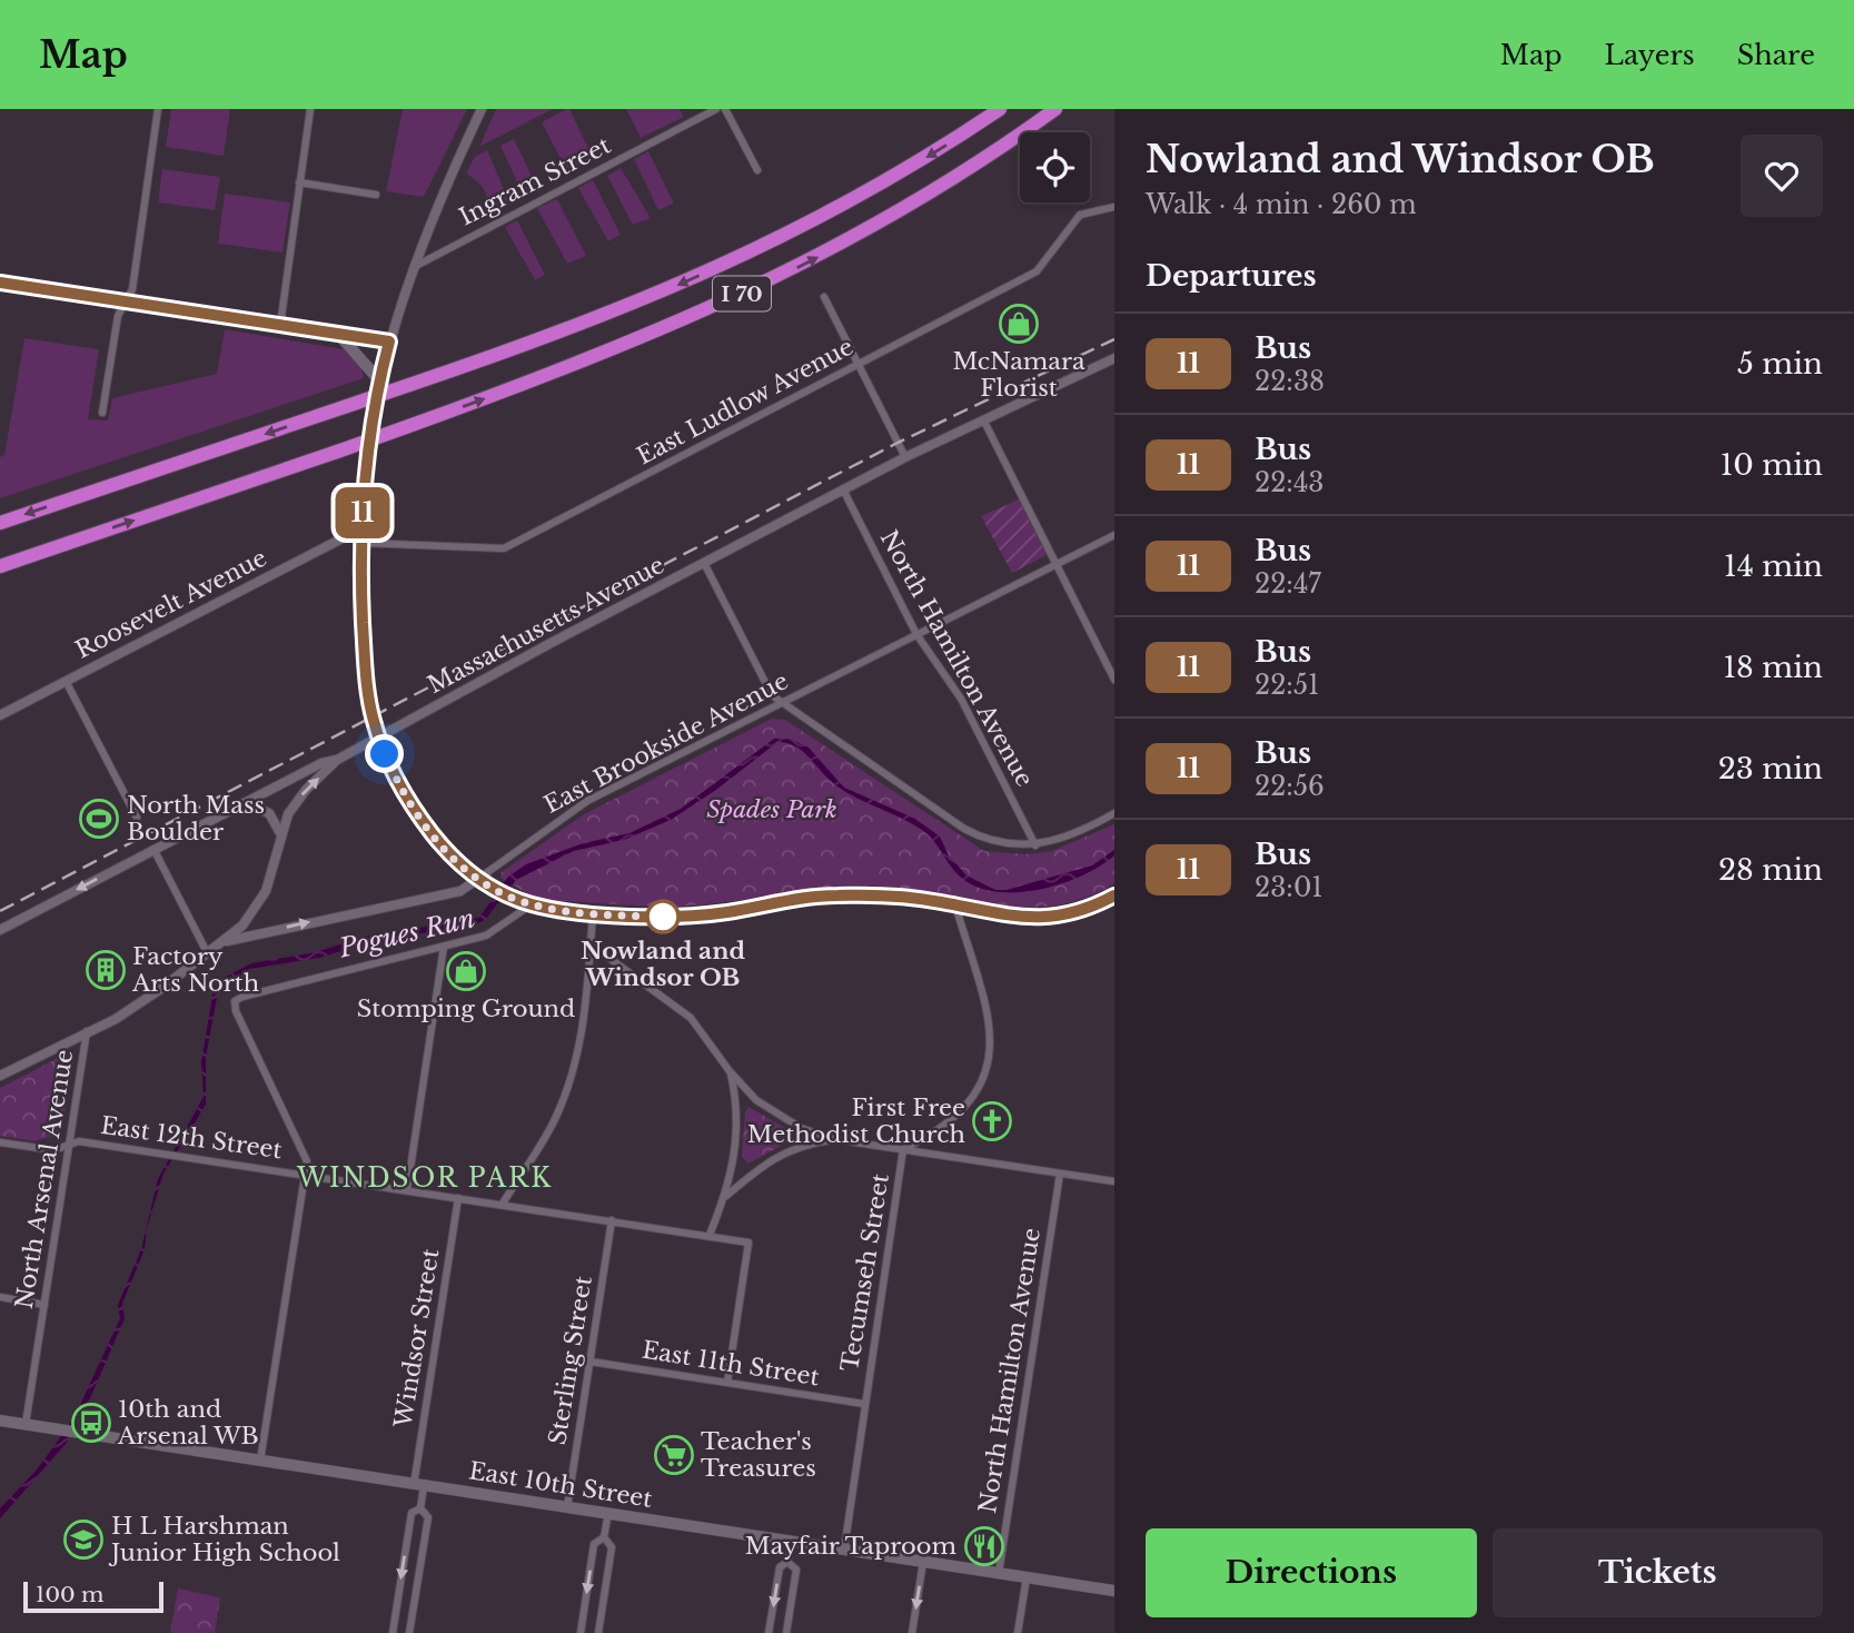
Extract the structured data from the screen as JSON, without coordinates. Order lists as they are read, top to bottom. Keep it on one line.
{"streets":{"highway":["I 70"],"main road":["East 10th Street"],"street":["Ingram Street","East Ludlow Avenue","Roosevelt Avenue","Massachusetts Avenue","North Hamilton Avenue","East Brookside Avenue","East 12th Street","North Arsenal Avenue","Tecumseh Street","Windsor Street","Sterling Street","East 11th Street"]},"crossings":[["Massachusetts Avenue","North Hamilton Avenue"],["Massachusetts Avenue","East Brookside Avenue"],["North Hamilton Avenue","East Brookside Avenue"],["North Hamilton Avenue","East 10th Street"],["East Brookside Avenue","North Arsenal Avenue"],["East 12th Street","North Arsenal Avenue"],["East 12th Street","Windsor Street"],["East 12th Street","Sterling Street"],["East 12th Street","East 11th Street"],["North Arsenal Avenue","East 10th Street"],["Tecumseh Street","East 11th Street"],["Tecumseh Street","East 10th Street"],["Windsor Street","East 10th Street"],["Sterling Street","East 11th Street"],["Sterling Street","East 10th Street"]],"districts":["WINDSOR PARK"],"water":["Pogues Run"],"parks":["Spades Park"],"places":{"shop":["McNamara Florist","Stomping Ground"],"sports":["North Mass Boulder"],"other":["Nowland and Windsor OB"],"building":["Factory Arts North"],"church":["First Free Methodist Church"],"bus stop":["10th and Arsenal WB"],"supermarket":["Teacher's Treasures"],"school or university":["H L Harshman Junior High School"],"restaurant":["Mayfair Taproom"]},"lines":["bus line 11"],"scale_bar":"100 m","page":{"header":"Map","nav":["Map","Layers","Share"],"on_map":"11","heading":[["Nowland and Windsor OB","Walk · 4 min · 260 m"],"Departures"],"list":[{"mark":"11","name":"Bus","note":"22:38","value":"5 min"},{"mark":"11","name":"Bus","note":"22:43","value":"10 min"},{"mark":"11","name":"Bus","note":"22:47","value":"14 min"},{"mark":"11","name":"Bus","note":"22:51","value":"18 min"},{"mark":"11","name":"Bus","note":"22:56","value":"23 min"},{"mark":"11","name":"Bus","note":"23:01","value":"28 min"}],"buttons":["Directions","Tickets"],"scale":"100 m"}}
